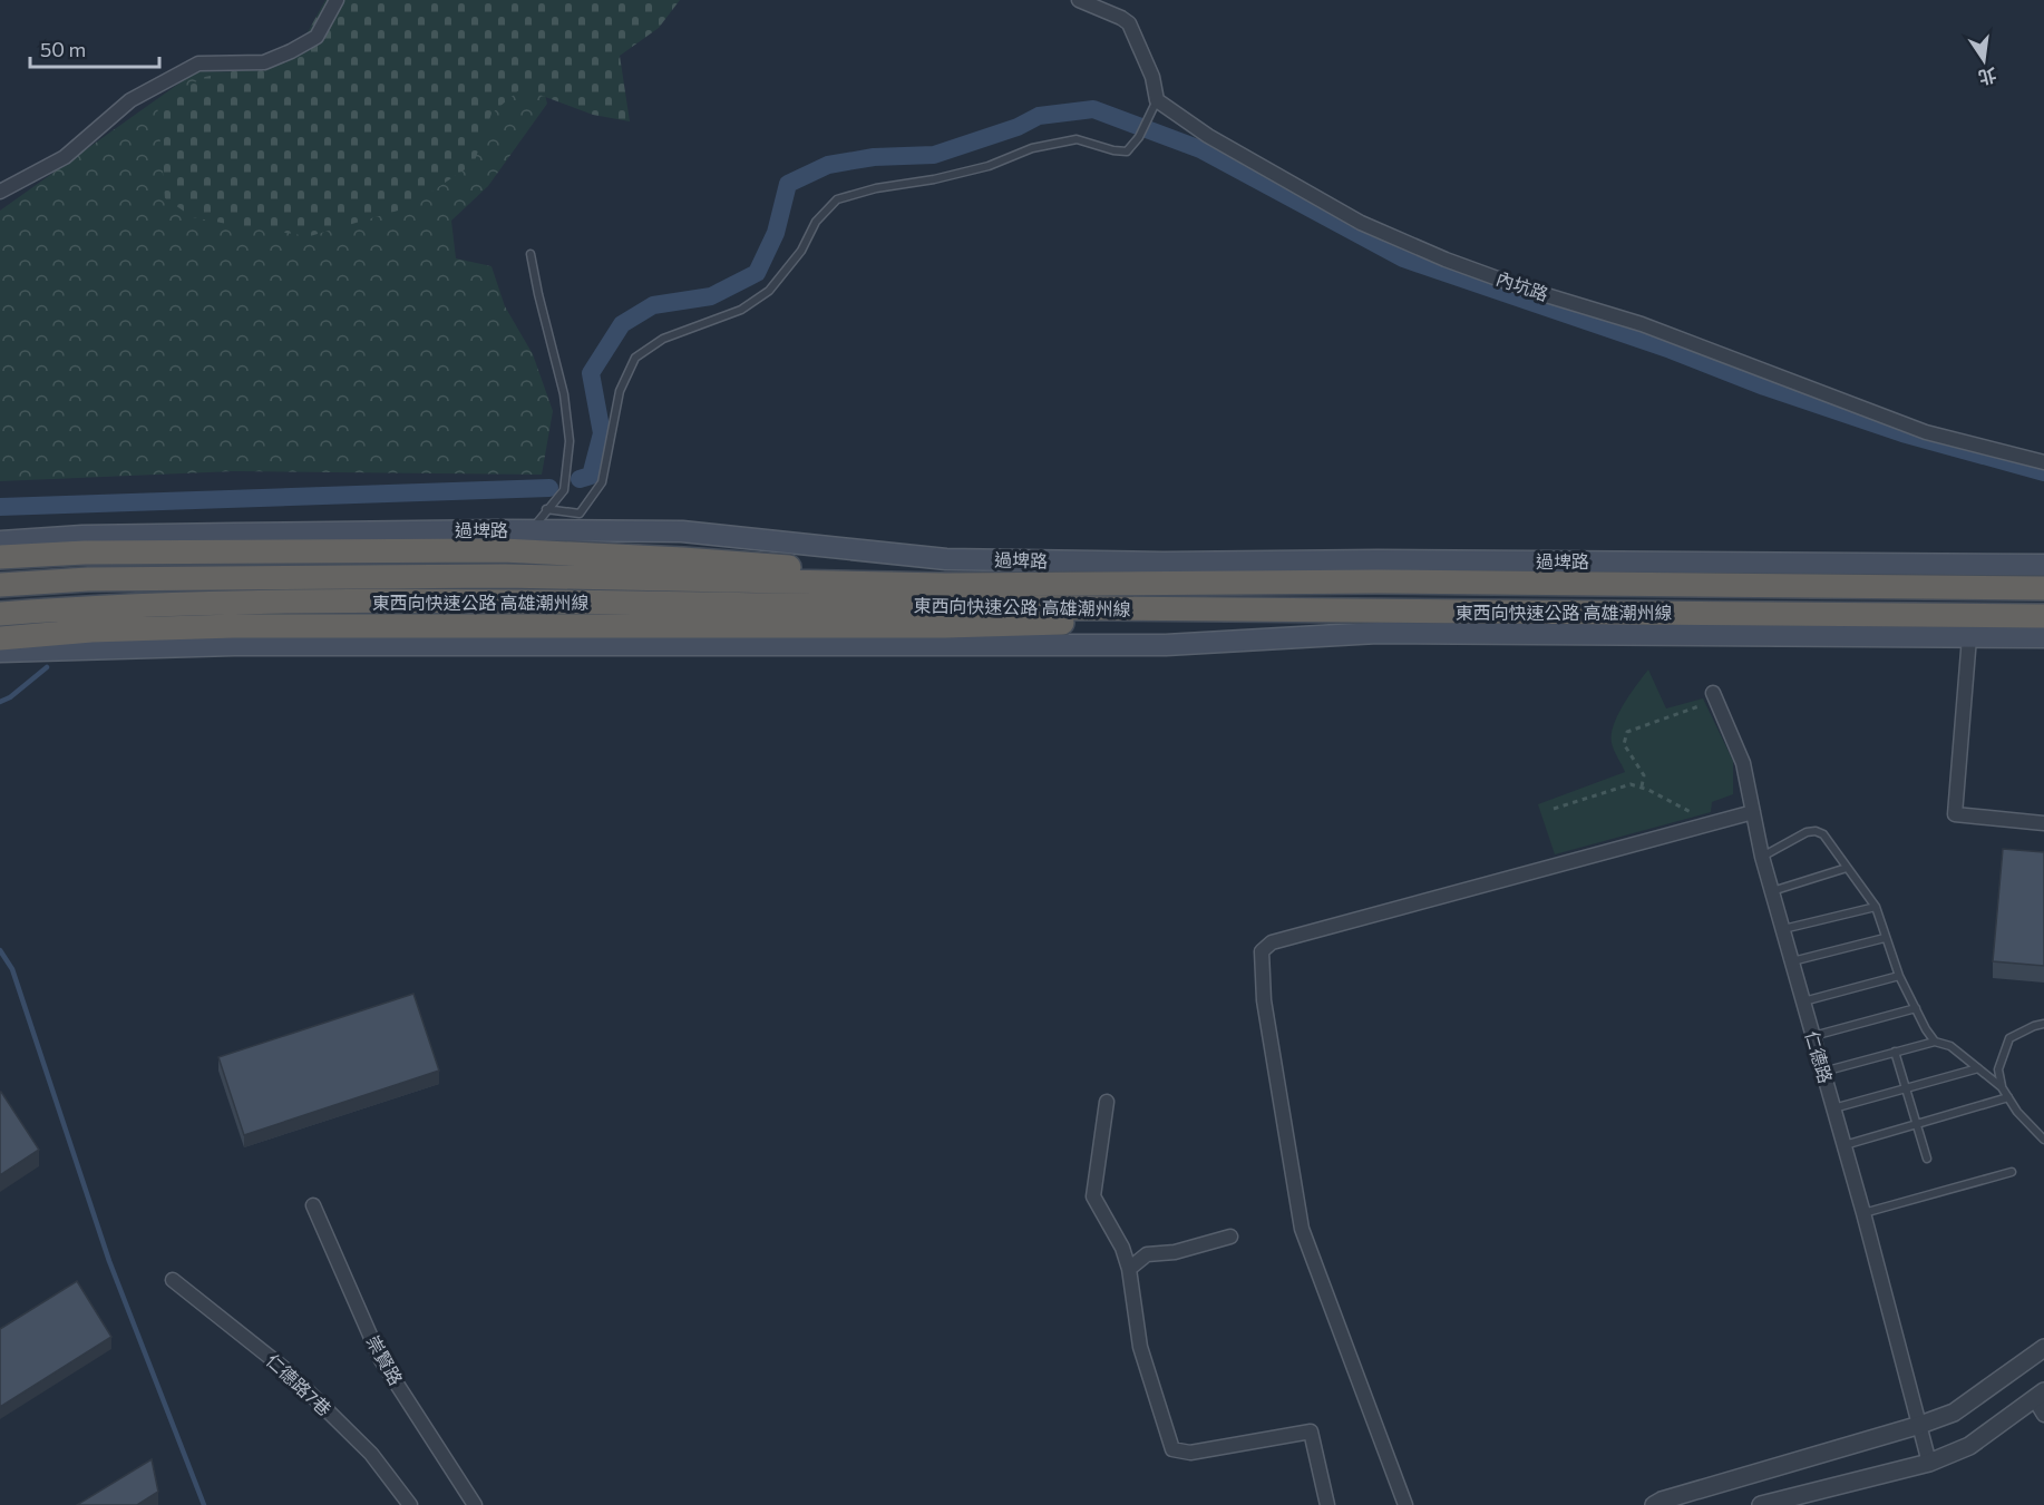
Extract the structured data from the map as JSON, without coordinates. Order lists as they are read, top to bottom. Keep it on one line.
{"streets":{"highway":["東西向快速公路 高雄潮州線"],"main road":["過埤路"],"street":["內坑路","仁德路","崇賢路","仁德路7巷"]},"scale_bar":"50 m","north":"bottom"}
